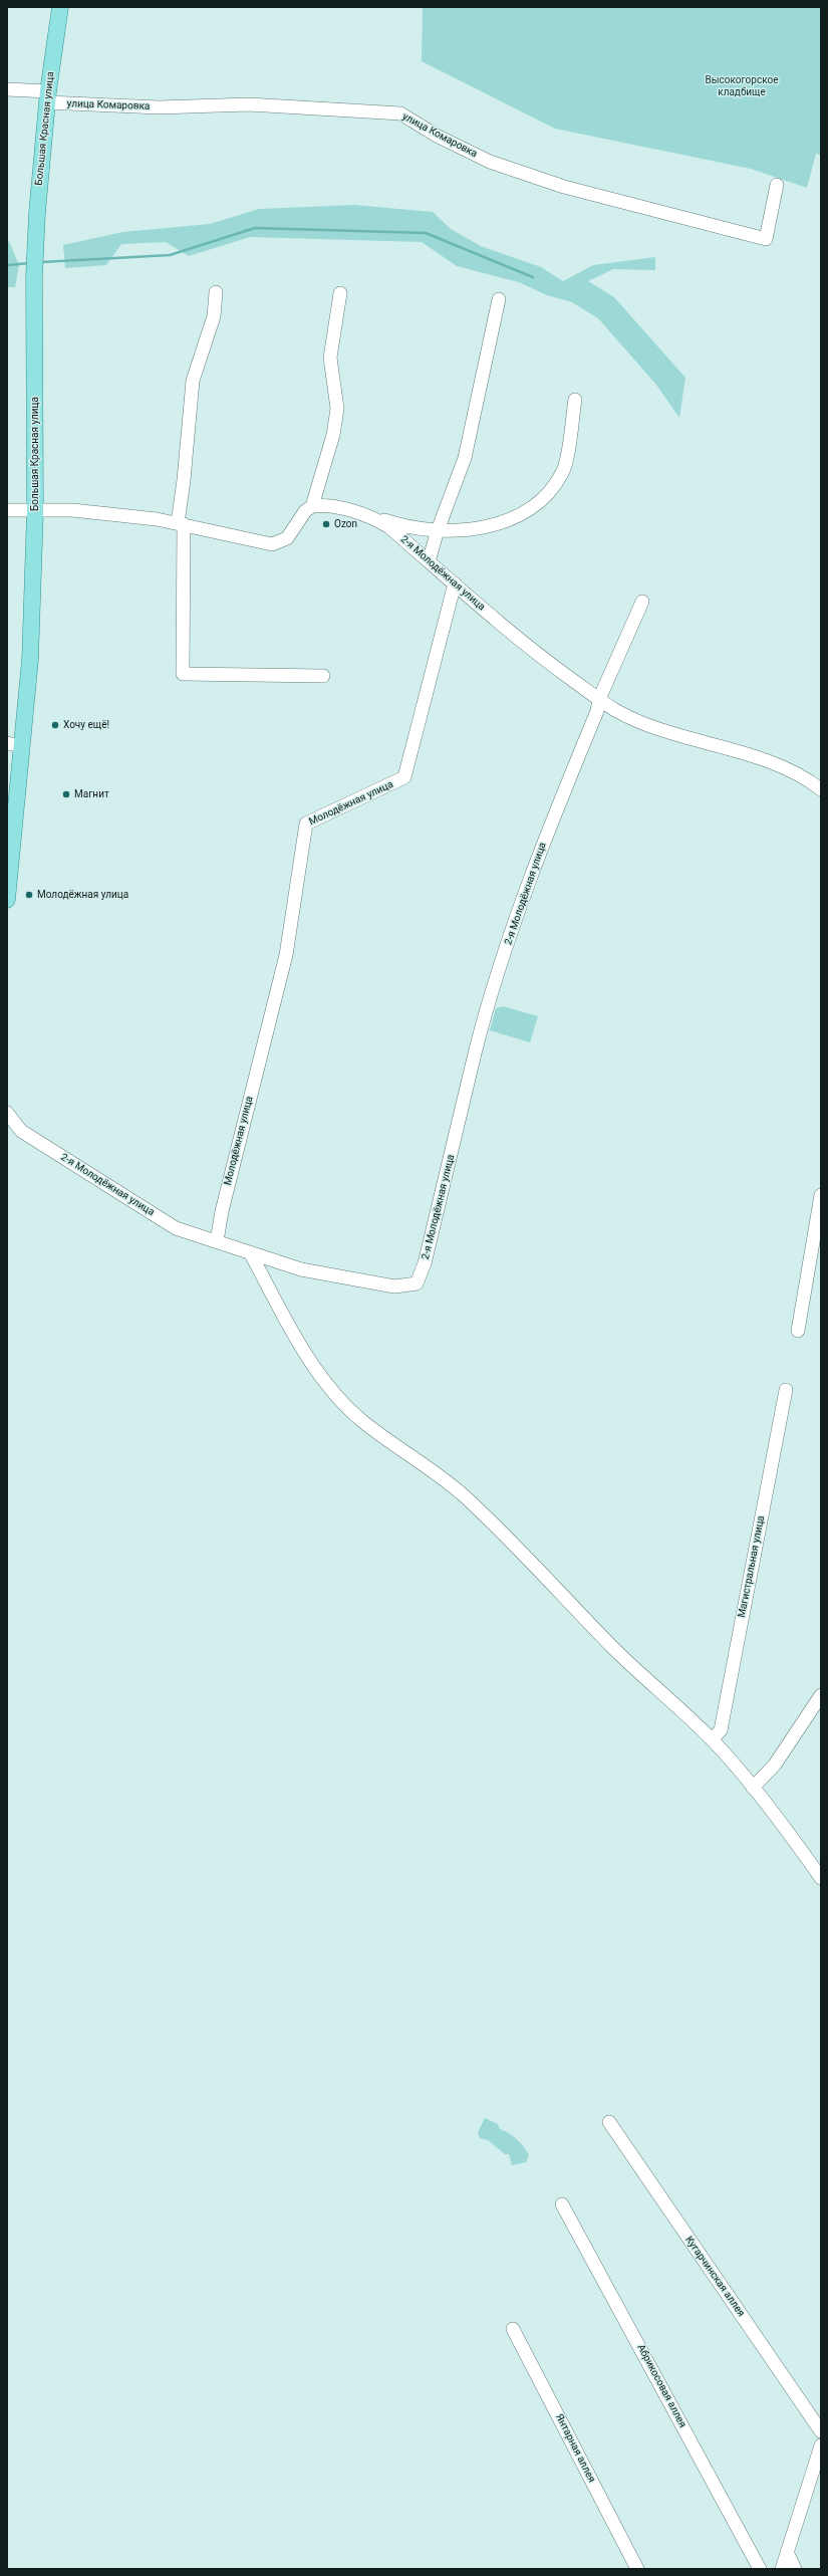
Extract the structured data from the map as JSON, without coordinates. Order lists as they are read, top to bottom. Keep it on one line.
{"streets":{"main road":["Большая Красная улица"],"street":["улица Комаровка","2-я Молодёжная улица","Молодёжная улица","Магистральная улица","Кугарчинская аллея","Абрикосовая аллея","Янтарная аллея"]},"crossings":[["улица Комаровка","Большая Красная улица"],["2-я Молодёжная улица","Молодёжная улица"]],"parks":["Высокогорское кладбище"],"places":["Ozon","Хочу ещё!","Магнит","Молодёжная улица"]}
